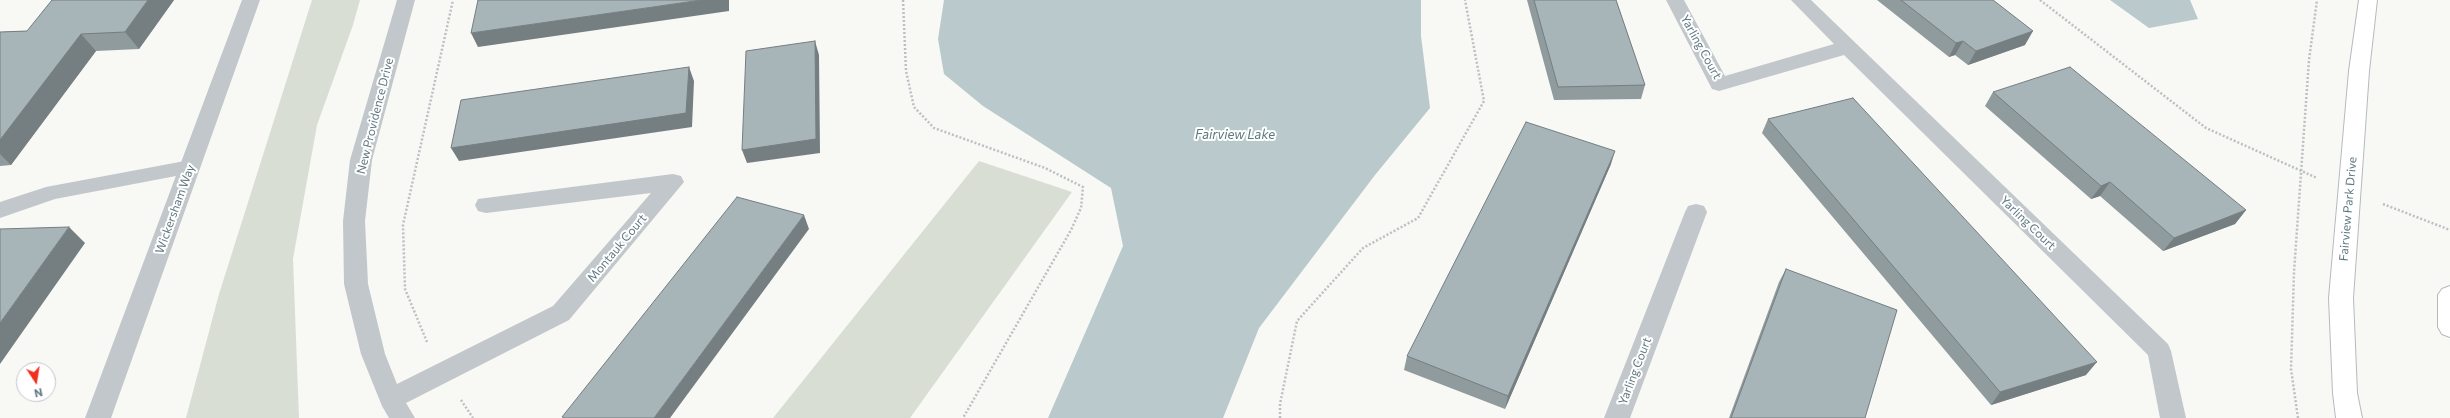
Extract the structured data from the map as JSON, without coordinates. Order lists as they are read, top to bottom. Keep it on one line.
{"streets":{"main road":["Fairview Park Drive"],"street":["Yarling Court","New Providence Drive","Wickersham Way","Montauk Court"]},"crossings":[["New Providence Drive","Montauk Court"]],"water":["Fairview Lake"],"north":"bottom"}
